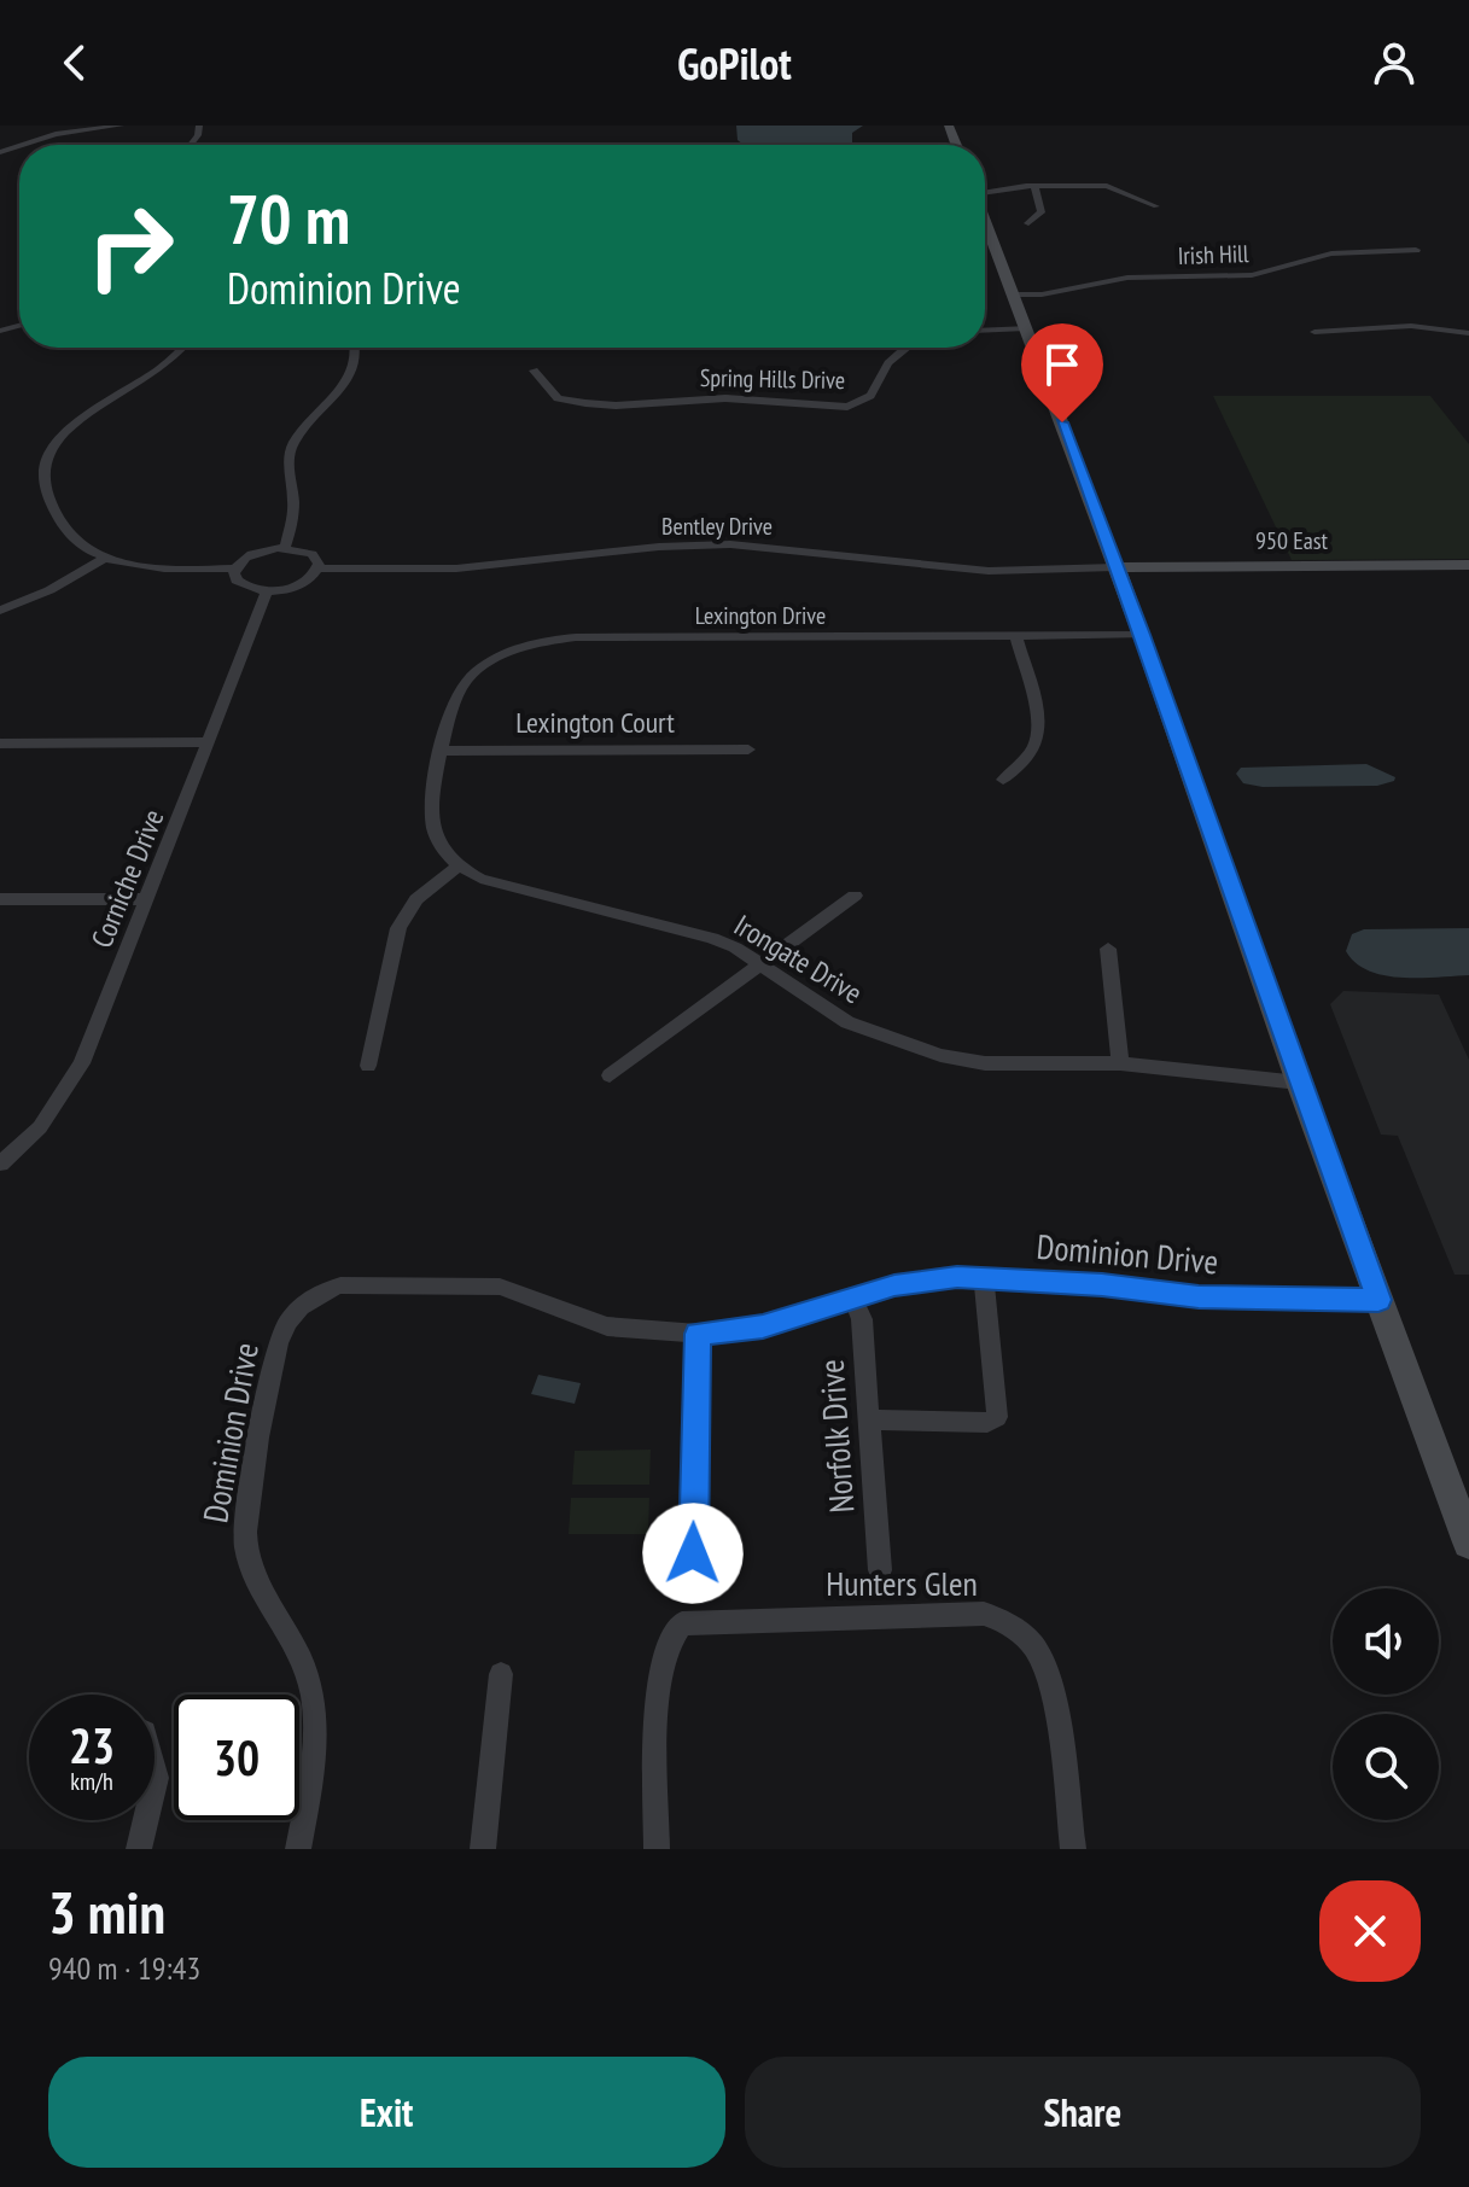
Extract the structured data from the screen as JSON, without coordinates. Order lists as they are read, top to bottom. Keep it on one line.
{"streets":{"main road":["950 East"],"street":["Irish Hill","Spring Hills Drive","Bentley Drive","Lexington Drive","Lexington Court","Corniche Drive","Irongate Drive","Dominion Drive","Norfolk Drive","Hunters Glen"]},"crossings":[["Bentley Drive","950 East"],["Lexington Drive","Lexington Court"],["Dominion Drive","Norfolk Drive"]],"page":{"header":"GoPilot","turn":["70 m","Dominion Drive"],"speed":"23 km/h","limit":"30","heading":["3 min","940 m · 19:43"],"buttons":["Exit","Share"]}}
